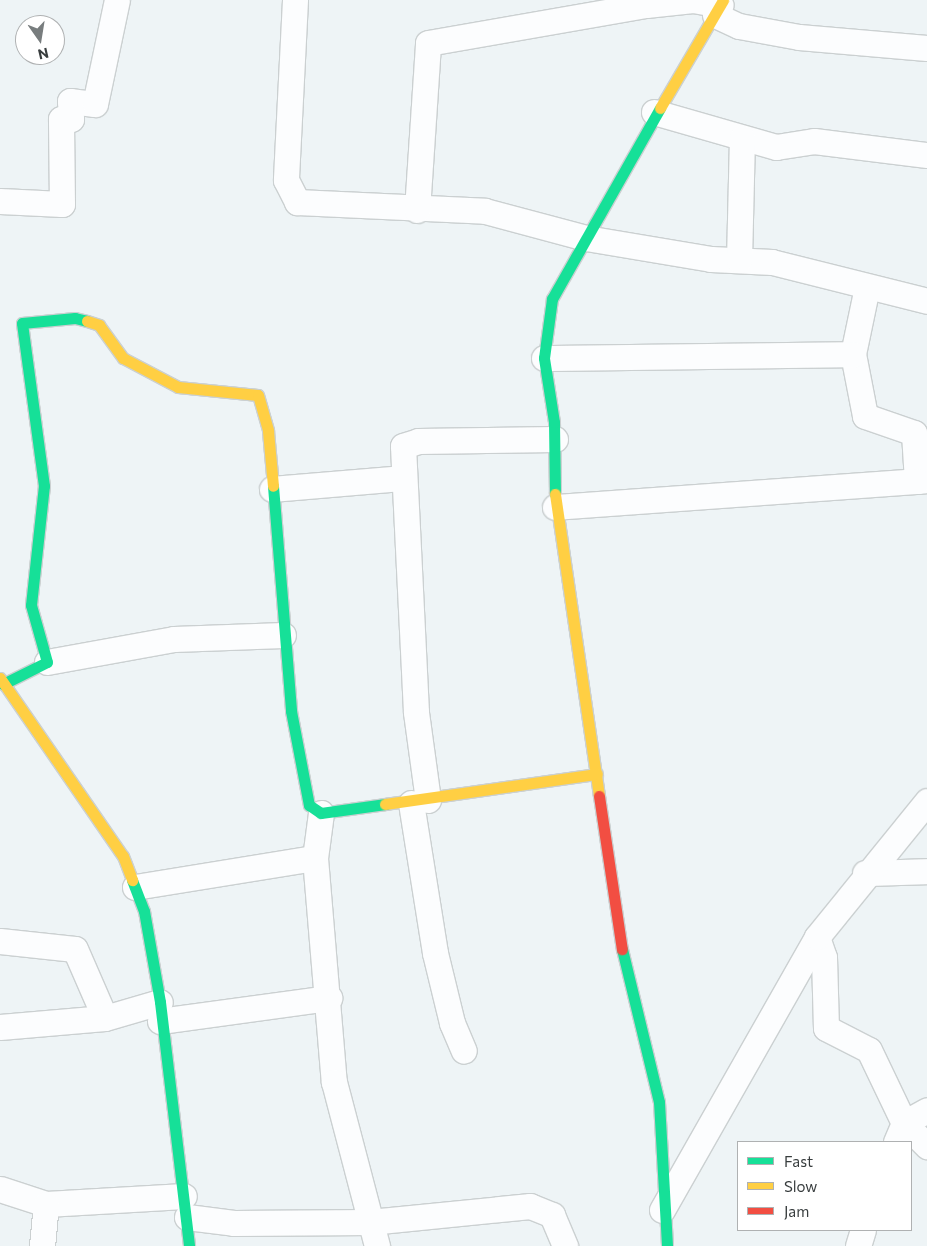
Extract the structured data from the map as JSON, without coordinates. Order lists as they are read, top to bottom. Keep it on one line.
{"legend":["Fast","Slow","Jam"],"north":"bottom"}
